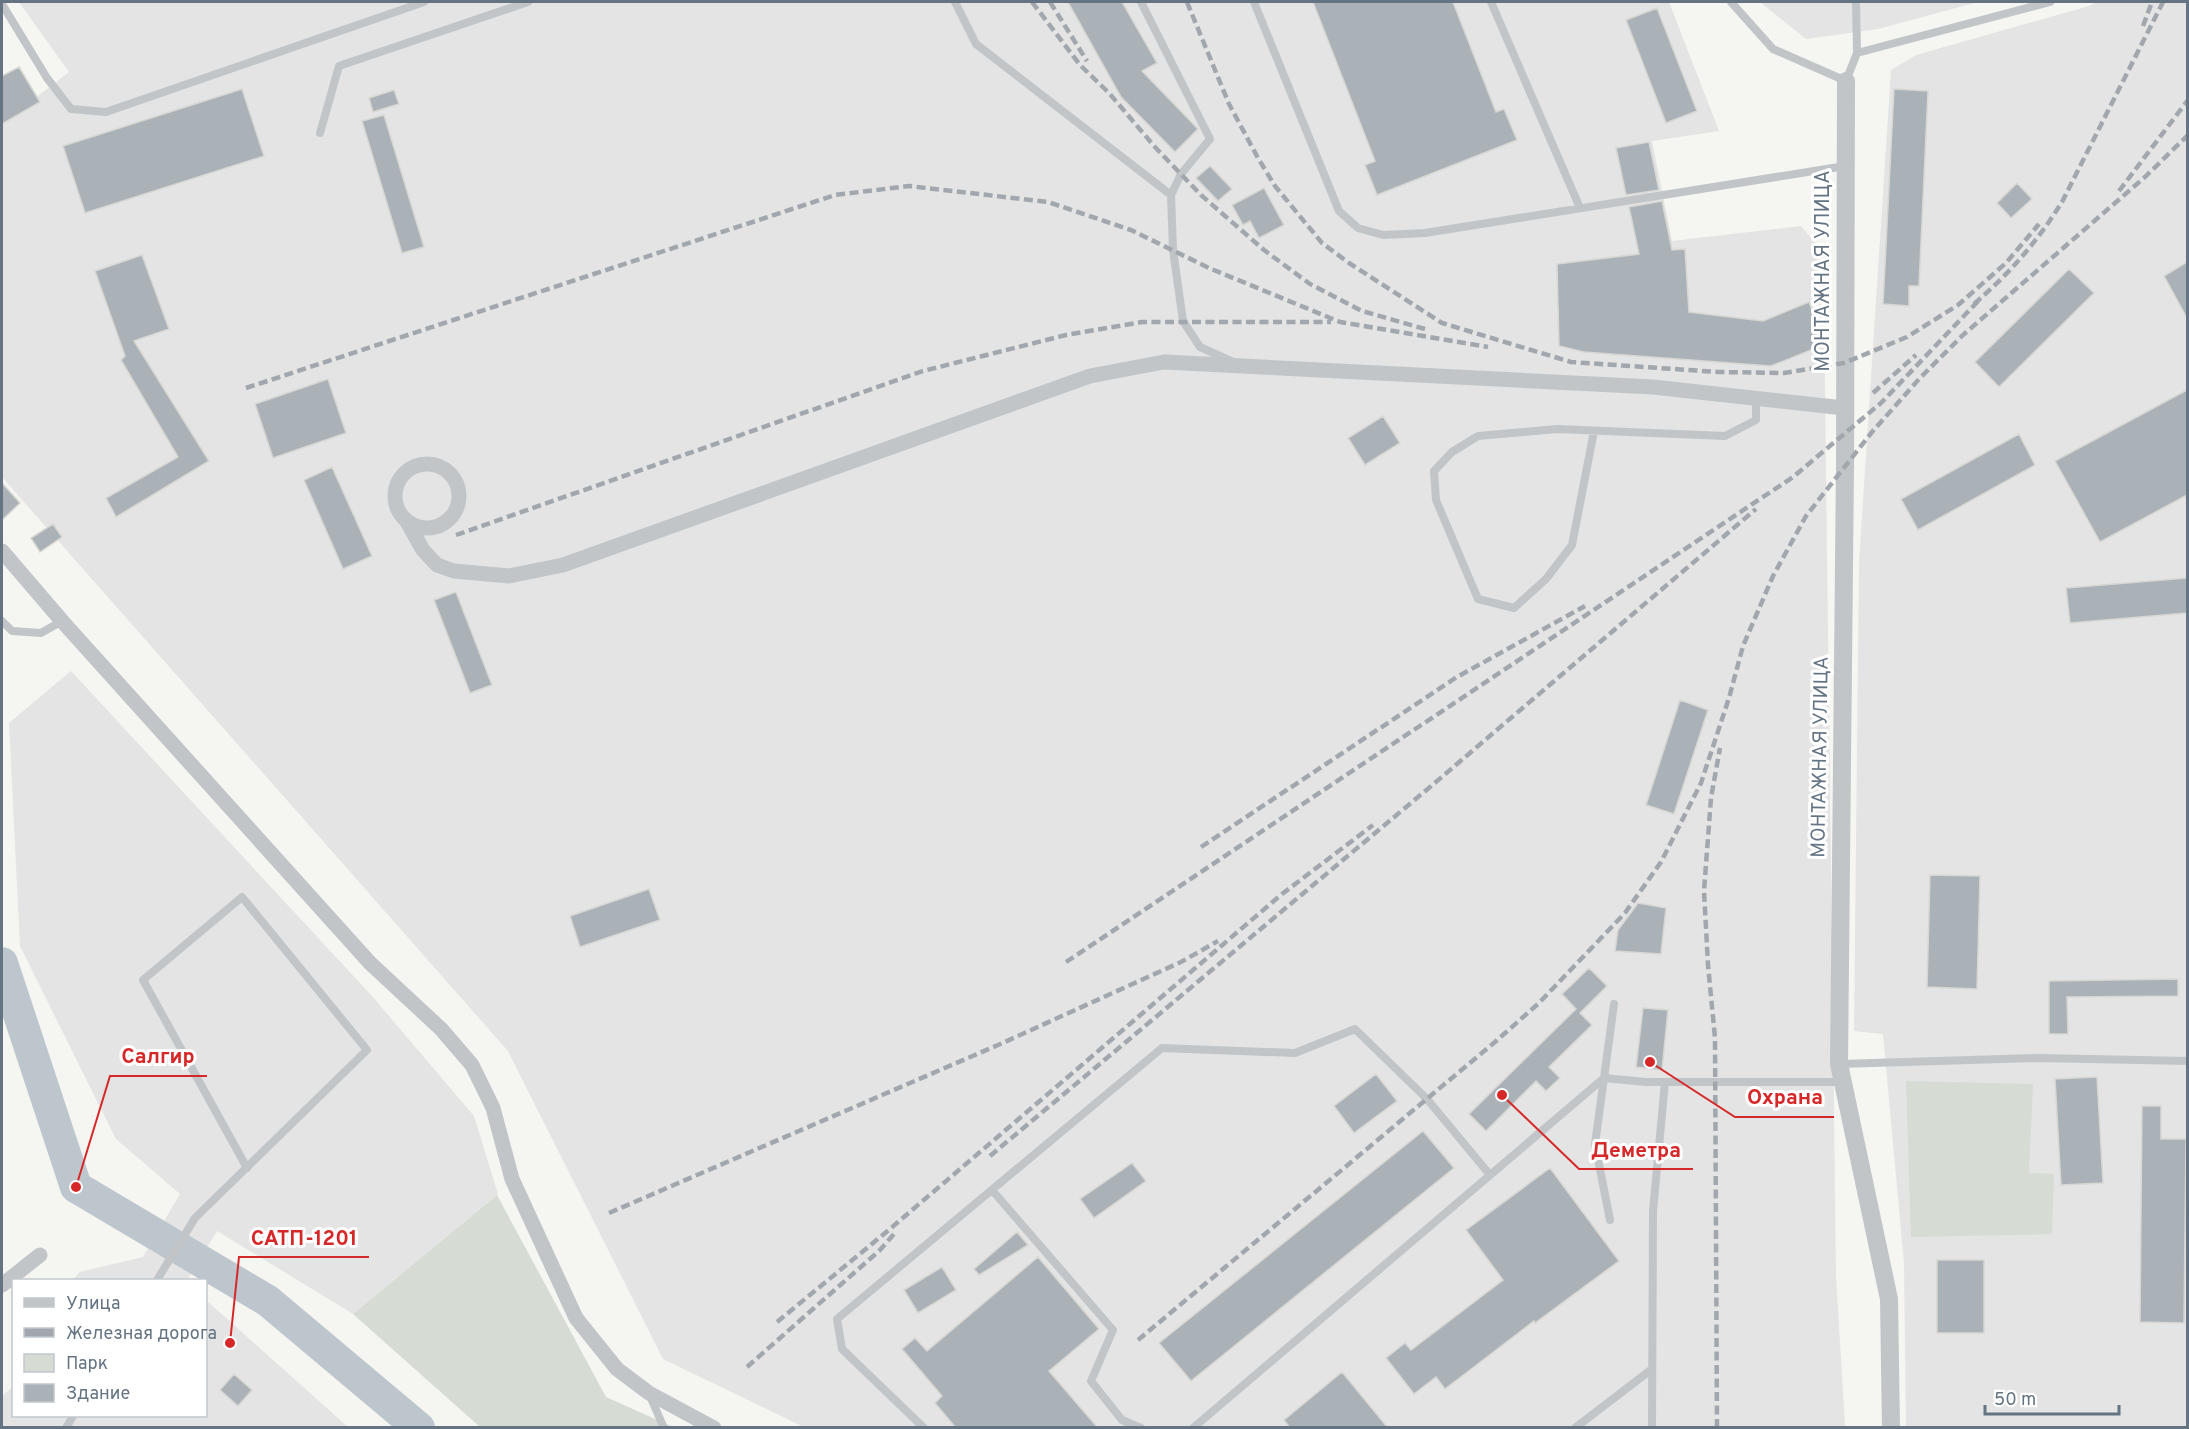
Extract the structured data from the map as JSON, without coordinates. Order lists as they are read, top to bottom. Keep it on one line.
{"streets":{"street":["МОНТАЖНАЯ УЛИЦА"]},"places":["Охрана","Деметра","Салгир","САТП-1201"],"legend":["Улица","Железная дорога","Парк","Здание"],"scale_bar":"50 m"}
